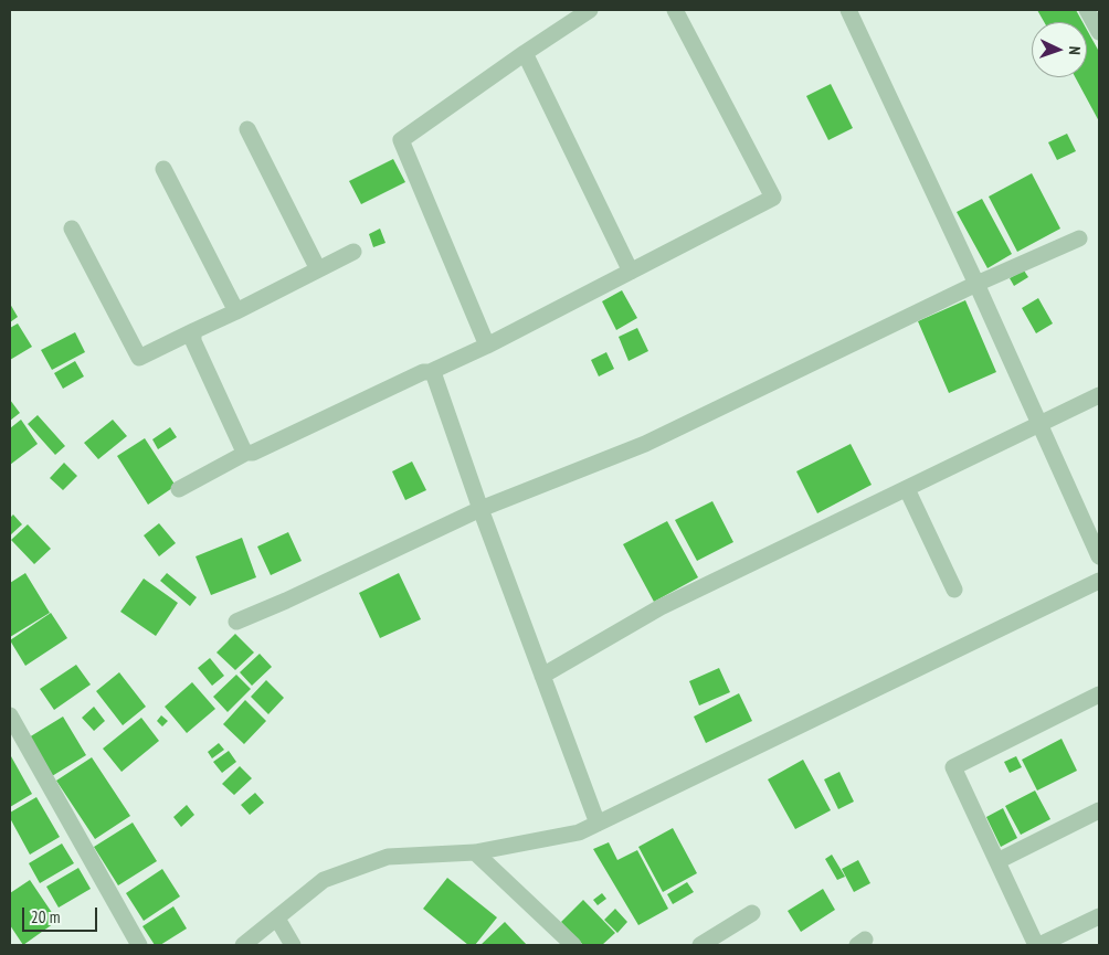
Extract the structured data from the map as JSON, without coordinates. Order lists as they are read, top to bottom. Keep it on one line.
{"scale_bar":"20 m","north":"right"}
